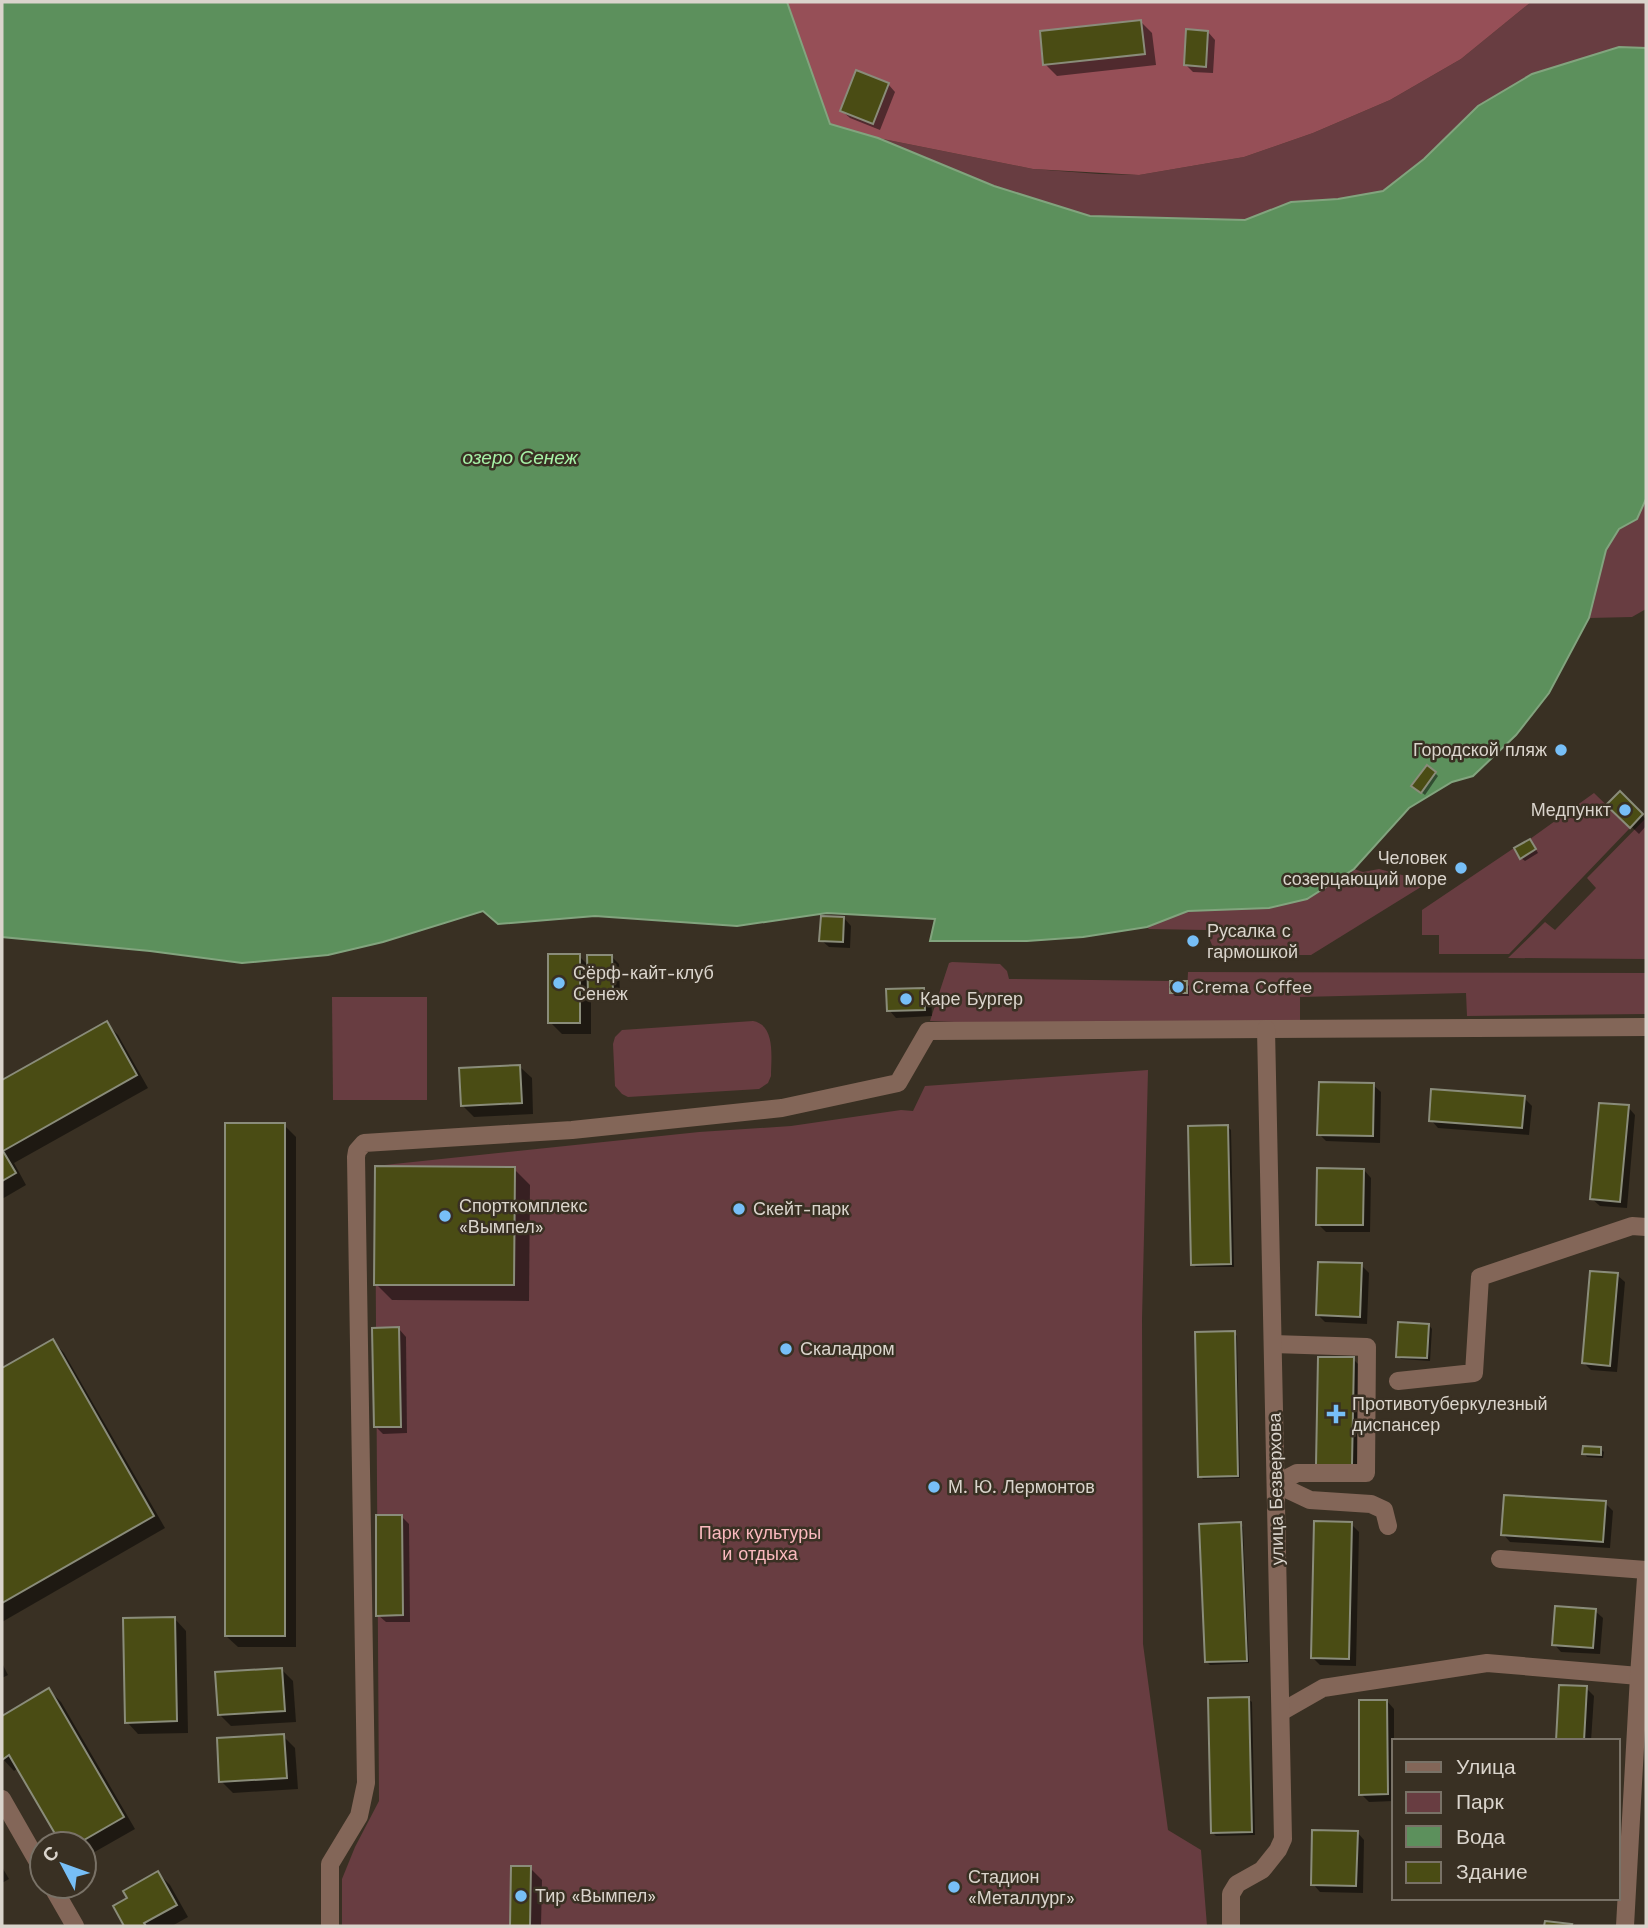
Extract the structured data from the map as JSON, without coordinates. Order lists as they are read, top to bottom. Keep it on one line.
{"streets":{"street":["улица Безверхова"]},"water":["озеро Сенеж"],"parks":["Парк культуры и отдыха"],"places":{"other":["Городской пляж","Медпункт","Человек созерцающий море","Русалка с гармошкой","Сёрф-кайт-клуб Сенеж","Crema Coffee","Каре Бургер","Скейт-парк","Спорткомплекс «Вымпел»","Скаладром","М. Ю. Лермонтов","Стадион «Металлург»","Тир «Вымпел»"],"health":["Противотуберкулезный диспансер"]},"legend":["Улица","Парк","Вода","Здание"],"north":"top left"}
